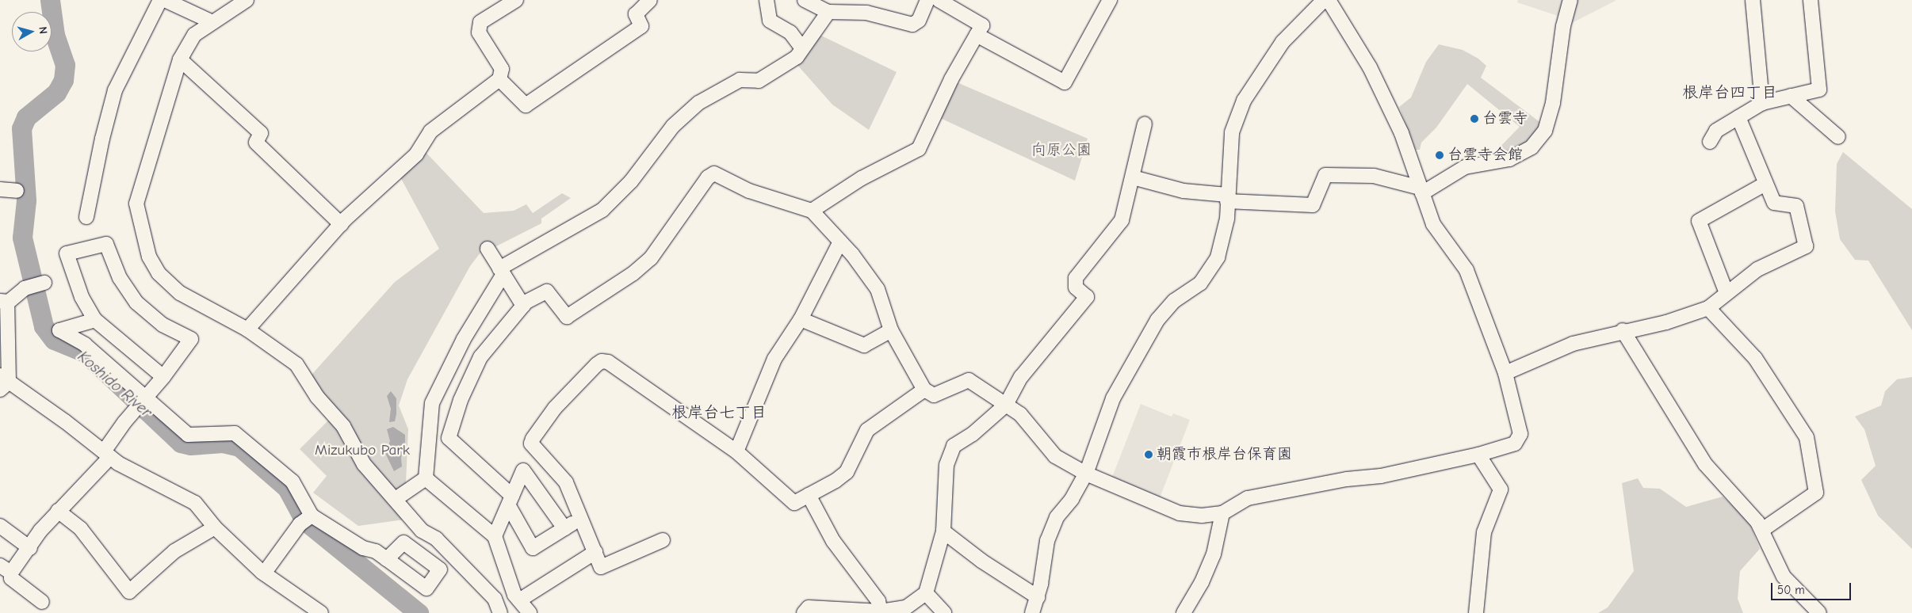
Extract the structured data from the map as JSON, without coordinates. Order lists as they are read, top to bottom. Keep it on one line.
{"districts":["根岸台四丁目","根岸台七丁目"],"water":["Koshido River"],"parks":["向原公園","Mizukubo Park"],"places":["台雲寺","台雲寺会館","朝霞市根岸台保育園"],"scale_bar":"50 m","north":"right"}
